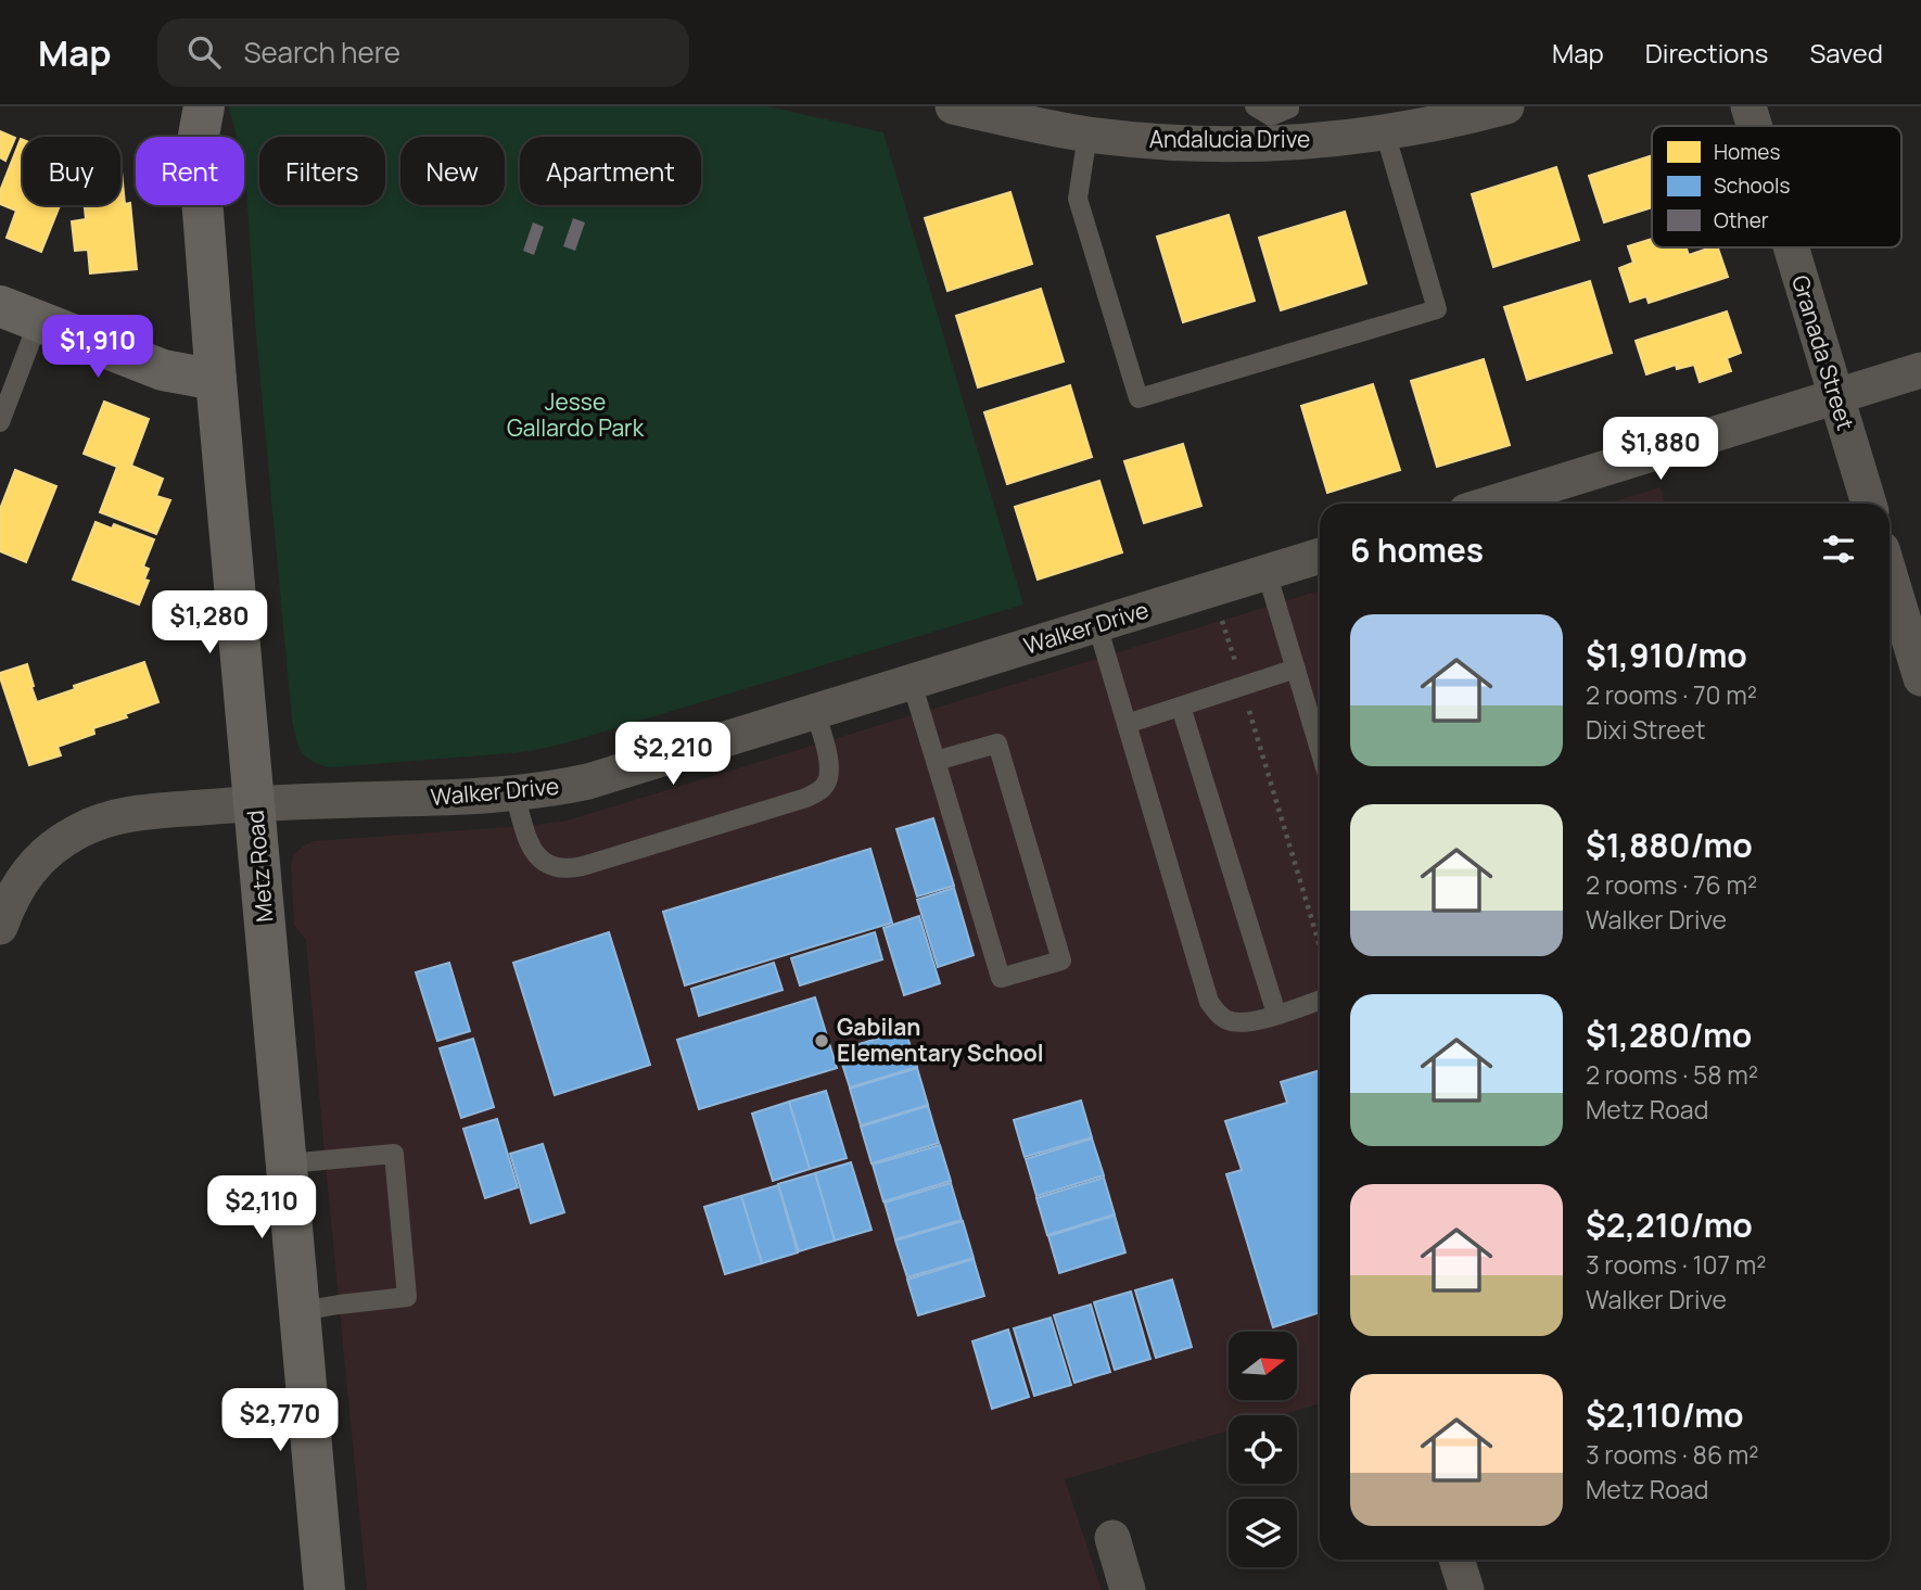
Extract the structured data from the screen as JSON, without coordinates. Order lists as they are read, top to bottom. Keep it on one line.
{"streets":{"main road":["Metz Road"],"street":["Andalucia Drive","Granada Street","Walker Drive"]},"crossings":[["Walker Drive","Metz Road"]],"parks":["Jesse Gallardo Park"],"places":["Gabilan Elementary School"],"legend":["Homes","Schools","Other"],"north":"right","page":{"header":"Map","search":"Search here","nav":["Map","Directions","Saved"],"chip":["Buy","Rent","Filters","New","Apartment"],"price":["$1,910","$1,880","$1,280","$2,210","$2,110","$2,770"],"heading":"6 homes","list":[{"name":"$1,910/mo","note":"2 rooms · 70 m² · Dixi Street"},{"name":"$1,880/mo","note":"2 rooms · 76 m² · Walker Drive"},{"name":"$1,280/mo","note":"2 rooms · 58 m² · Metz Road"},{"name":"$2,210/mo","note":"3 rooms · 107 m² · Walker Drive"},{"name":"$2,110/mo","note":"3 rooms · 86 m² · Metz Road"}]}}
